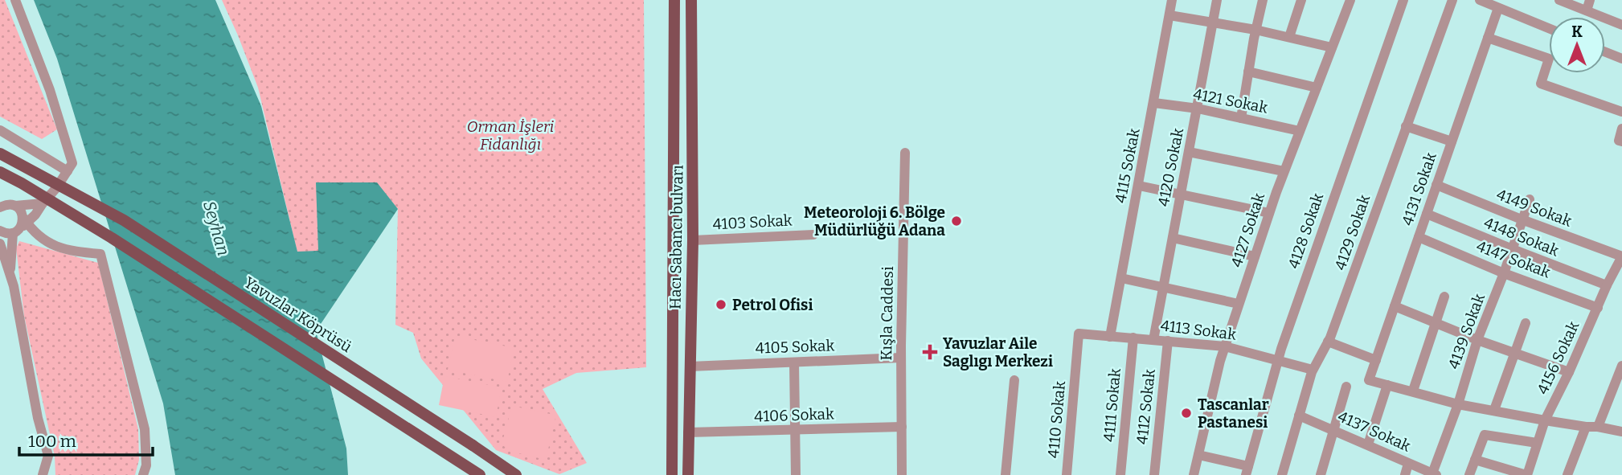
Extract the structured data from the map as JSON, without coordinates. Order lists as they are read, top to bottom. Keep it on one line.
{"streets":{"main road":["Hacı Sabancı bulvarı","Yavuzlar Köprüsü"],"street":["4121 Sokak","4115 Sokak","4120 Sokak","4131 Sokak","4149 Sokak","4103 Sokak","4127 Sokak","4128 Sokak","4129 Sokak","4148 Sokak","4147 Sokak","Kışla Caddesi","4113 Sokak","4139 Sokak","4105 Sokak","4156 Sokak","4111 Sokak","4112 Sokak","4106 Sokak","4110 Sokak","4137 Sokak"]},"crossings":[["4121 Sokak","4115 Sokak"],["4121 Sokak","4120 Sokak"],["4121 Sokak","4127 Sokak"],["4115 Sokak","4113 Sokak"],["4120 Sokak","4113 Sokak"],["4131 Sokak","4149 Sokak"],["4131 Sokak","4148 Sokak"],["4131 Sokak","4147 Sokak"],["4149 Sokak","4139 Sokak"],["4149 Sokak","4156 Sokak"],["4103 Sokak","Hacı Sabancı bulvarı"],["4127 Sokak","4113 Sokak"],["4128 Sokak","4113 Sokak"],["4129 Sokak","4113 Sokak"],["4129 Sokak","4137 Sokak"],["4148 Sokak","4139 Sokak"],["4148 Sokak","4156 Sokak"],["Hacı Sabancı bulvarı","4105 Sokak"],["Hacı Sabancı bulvarı","4106 Sokak"],["4147 Sokak","4139 Sokak"],["4147 Sokak","4156 Sokak"],["Kışla Caddesi","4105 Sokak"],["Kışla Caddesi","4106 Sokak"],["4113 Sokak","4111 Sokak"],["4113 Sokak","4112 Sokak"],["4113 Sokak","4110 Sokak"],["4139 Sokak","4137 Sokak"]],"water":["Seyhan"],"parks":["Orman İşleri Fidanlığı"],"places":{"other":["Meteoroloji 6. Bölge Müdürlüğü Adana","Petrol Ofisi","Tascanlar Pastanesi"],"health":["Yavuzlar Aile Saglıgı Merkezi"]},"scale_bar":"100 m","north":"top"}
